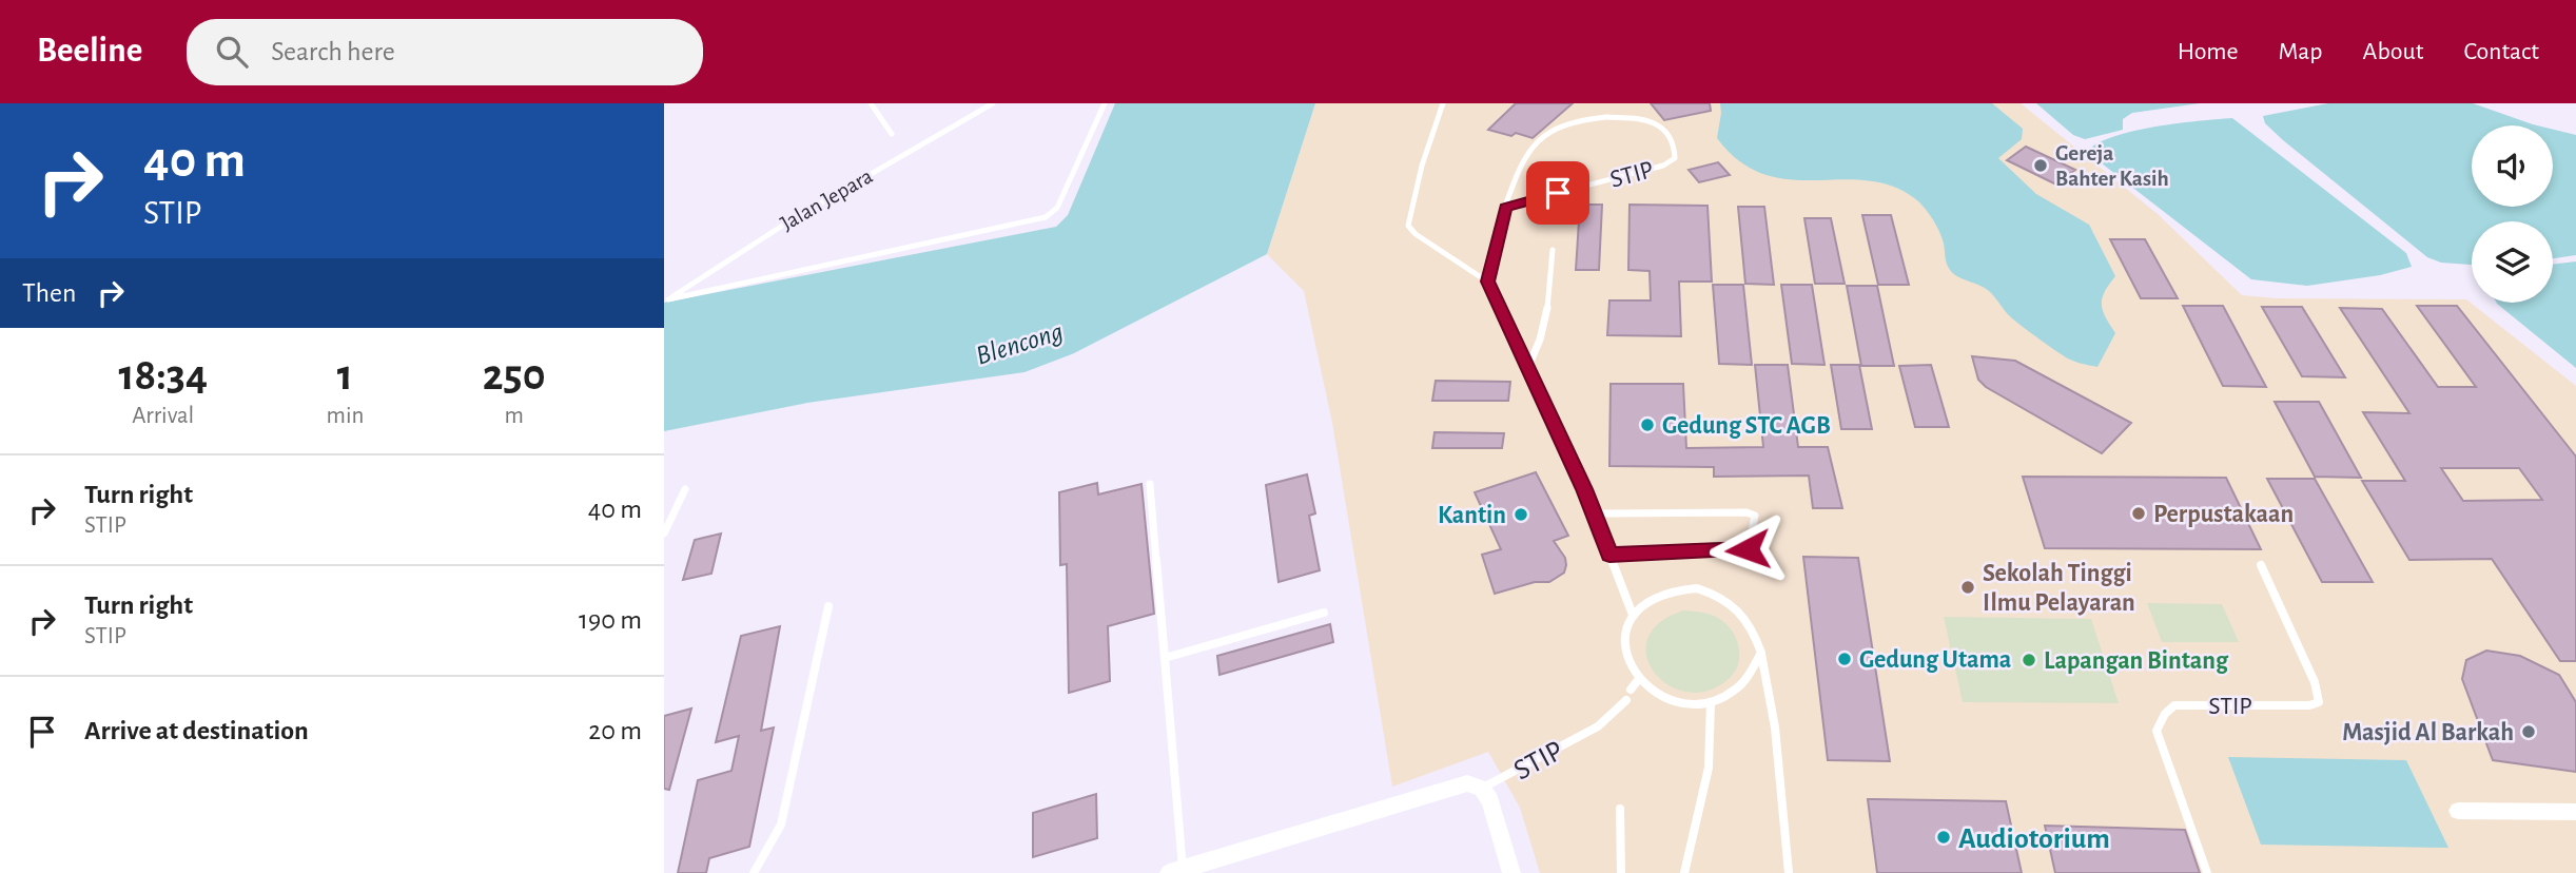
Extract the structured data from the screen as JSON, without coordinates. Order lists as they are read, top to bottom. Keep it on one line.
{"streets":{"lane":["STIP","Jalan Jepara"]},"water":["Blencong"],"places":["Gereja Bahter Kasih","Gedung STC AGB","Perpustakaan","Kantin","Sekolah Tinggi Ilmu Pelayaran","Gedung Utama","Lapangan Bintang","Masjid Al Barkah","Audiotorium"],"page":{"header":"Beeline","search":"Search here","nav":["Home","Map","About","Contact"],"turn":["40 m","STIP"],"then":"Then","eta":["18:34","Arrival","1","min","250","m"],"list":[{"name":"Turn right","note":"STIP","value":"40 m"},{"name":"Turn right","note":"STIP","value":"190 m"},{"name":"Arrive at destination","value":"20 m"}]}}
